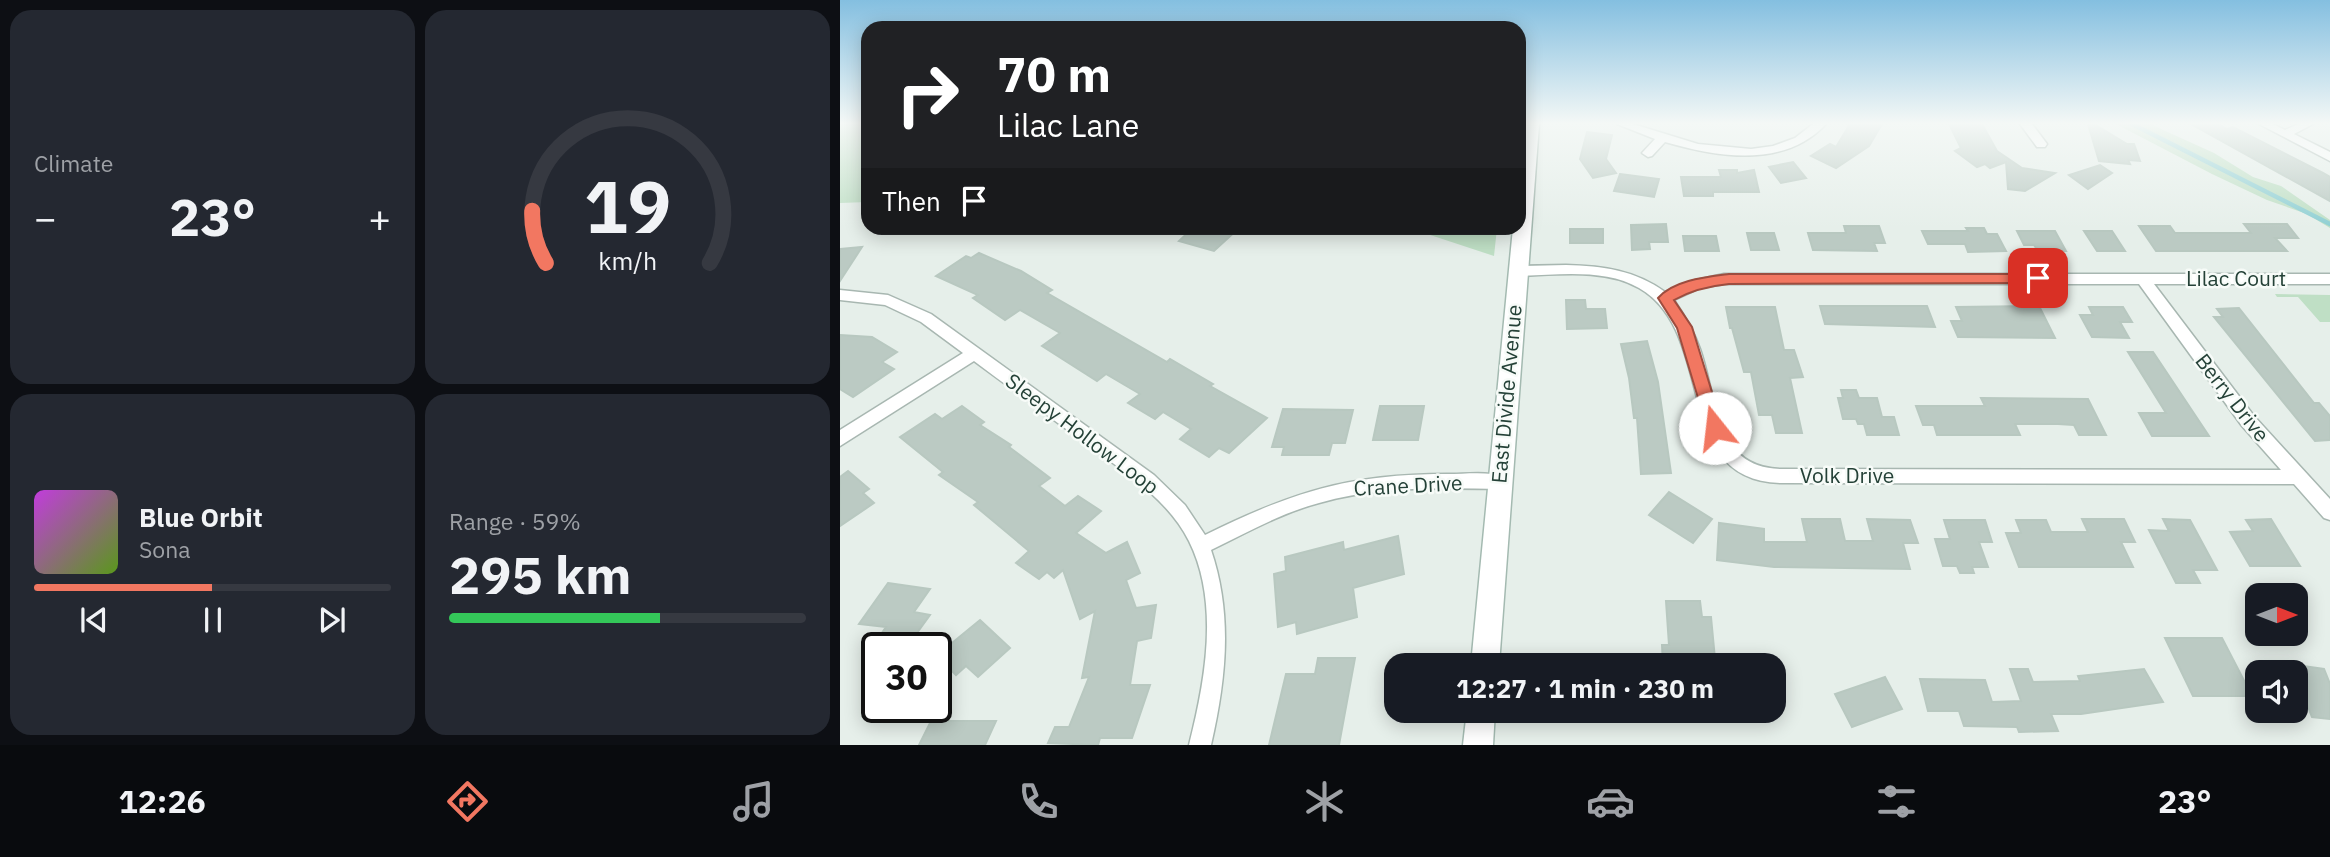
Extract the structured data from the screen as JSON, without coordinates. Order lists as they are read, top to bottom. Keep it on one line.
{"streets":{"street":["Lilac Court","East Divide Avenue","Berry Drive","Sleepy Hollow Loop","Volk Drive","Crane Drive"]},"crossings":[["Lilac Court","Berry Drive"],["East Divide Avenue","Volk Drive"],["East Divide Avenue","Crane Drive"],["Berry Drive","Volk Drive"],["Sleepy Hollow Loop","Crane Drive"]],"north":"right","page":{"tile":["Climate",["Range · 59%","295 km"]],"turn":["70 m","Lilac Lane"],"then":"Then","heat":["−","23°","+"],"song":["Blue Orbit","Sona"],"limit":"30","trip":"12:27 · 1 min · 230 m","tabs":["12:26","23°"],"gauge":["19","km/h"]}}
